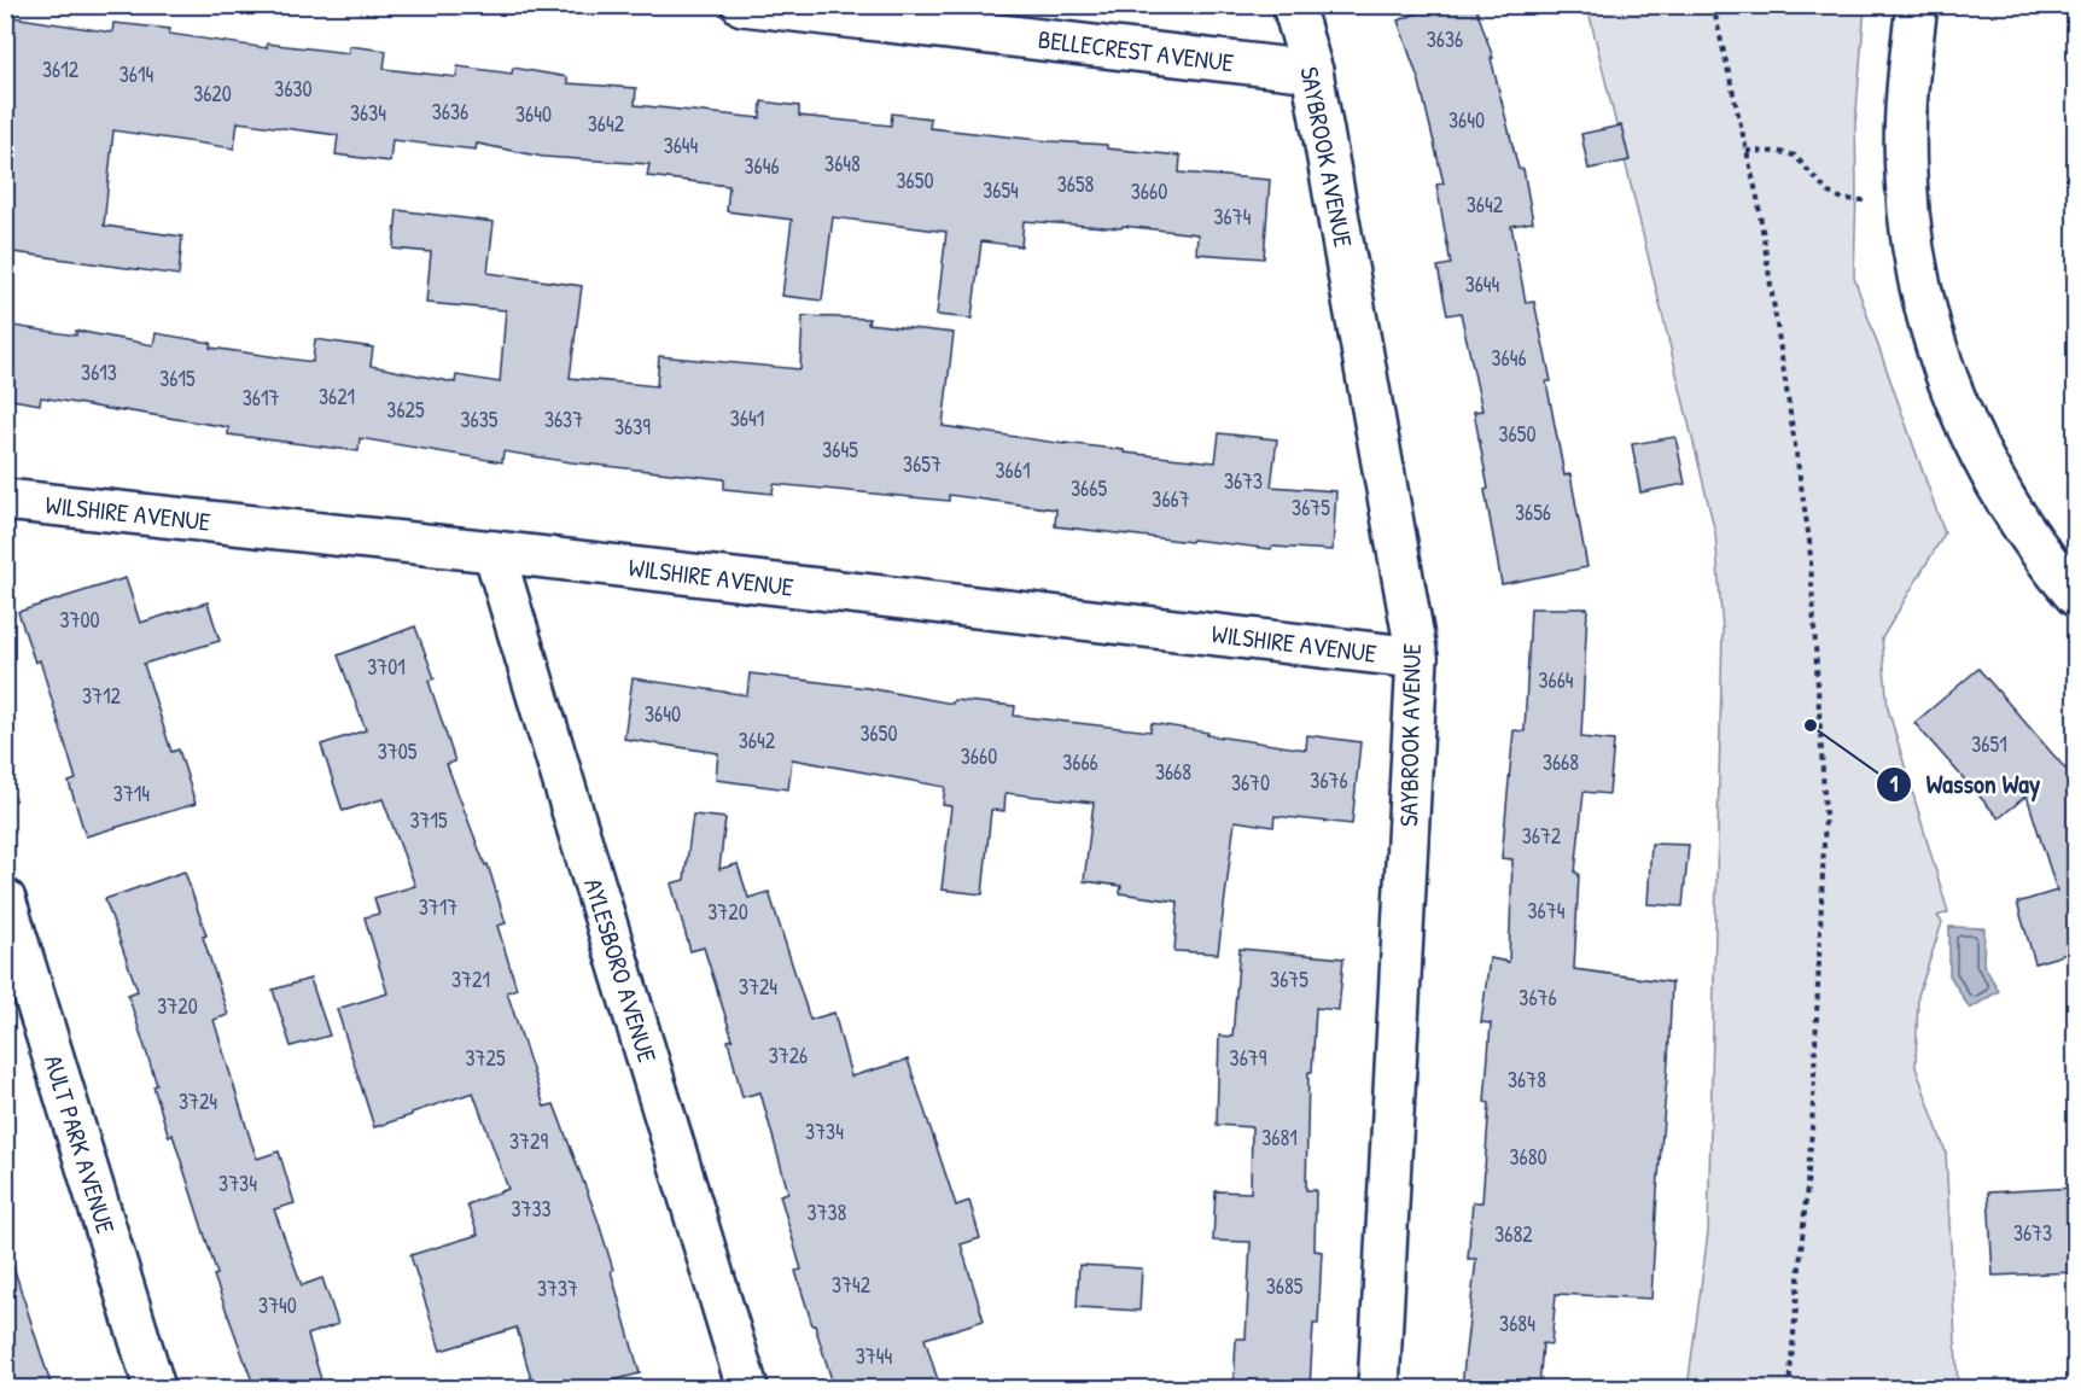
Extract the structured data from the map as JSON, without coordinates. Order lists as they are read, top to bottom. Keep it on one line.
{"streets":{"street":["BELLECREST AVENUE","SAYBROOK AVENUE","WILSHIRE AVENUE","AYLESBORO AVENUE","AULT PARK AVENUE"]},"crossings":[["BELLECREST AVENUE","SAYBROOK AVENUE"],["SAYBROOK AVENUE","WILSHIRE AVENUE"],["WILSHIRE AVENUE","AYLESBORO AVENUE"]],"places":["Wasson Way"],"house_numbers":["3636","3612","3614","3630","3620","3636","3634","3640","3640","3642","3644","3648","3646","3650","3658","3654","3660","3642","3674","3644","3646","3613","3615","3621","3617","3625","3641","3635","3637","3639","3650","3645","3657","3661","3673","3665","3667","3675","3656","3700","3701","3664","3712","3640","3650","3642","3651","3705","3660","3666","3668","3668","3676","3670","3714","3715","3672","3717","3674","3720","3721","3675","3724","3676","3720","3726","3725","3679","3678","3724","3734","3681","3729","3680","3734","3733","3738","3673","3682","3742","3685","3737","3740","3684","3744"]}
